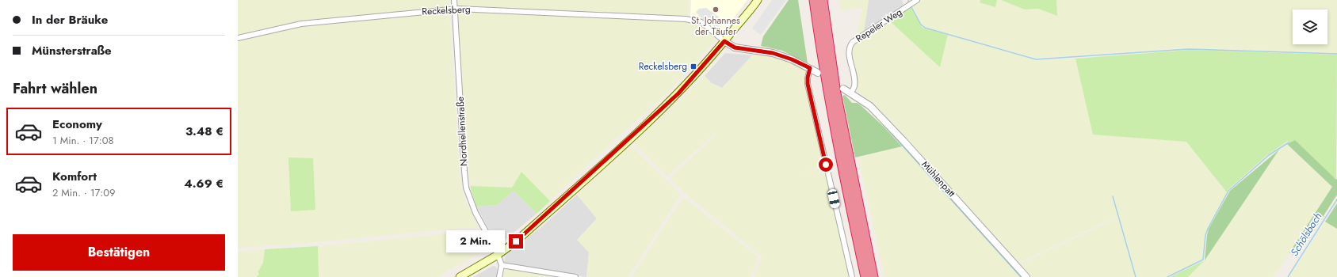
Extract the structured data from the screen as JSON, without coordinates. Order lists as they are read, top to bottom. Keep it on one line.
{"streets":{"street":["Reckelsberg","Repeler Weg","Nordhellenstraße","Mühlenpatt"]},"crossings":[["Reckelsberg","Nordhellenstraße"],["Repeler Weg","Mühlenpatt"]],"water":["Schölsbach"],"places":{"other":["St. Johannes der Täufer"],"transit":["Reckelsberg"]},"page":{"banner":["In der Bräuke","Münsterstraße"],"heading":"Fahrt wählen","list":[{"name":"Economy","note":"1 Min. · 17:08","value":"3.48 €"},{"name":"Komfort","note":"2 Min. · 17:09","value":"4.69 €"}],"buttons":"Bestätigen","bubble":"2 Min."}}
